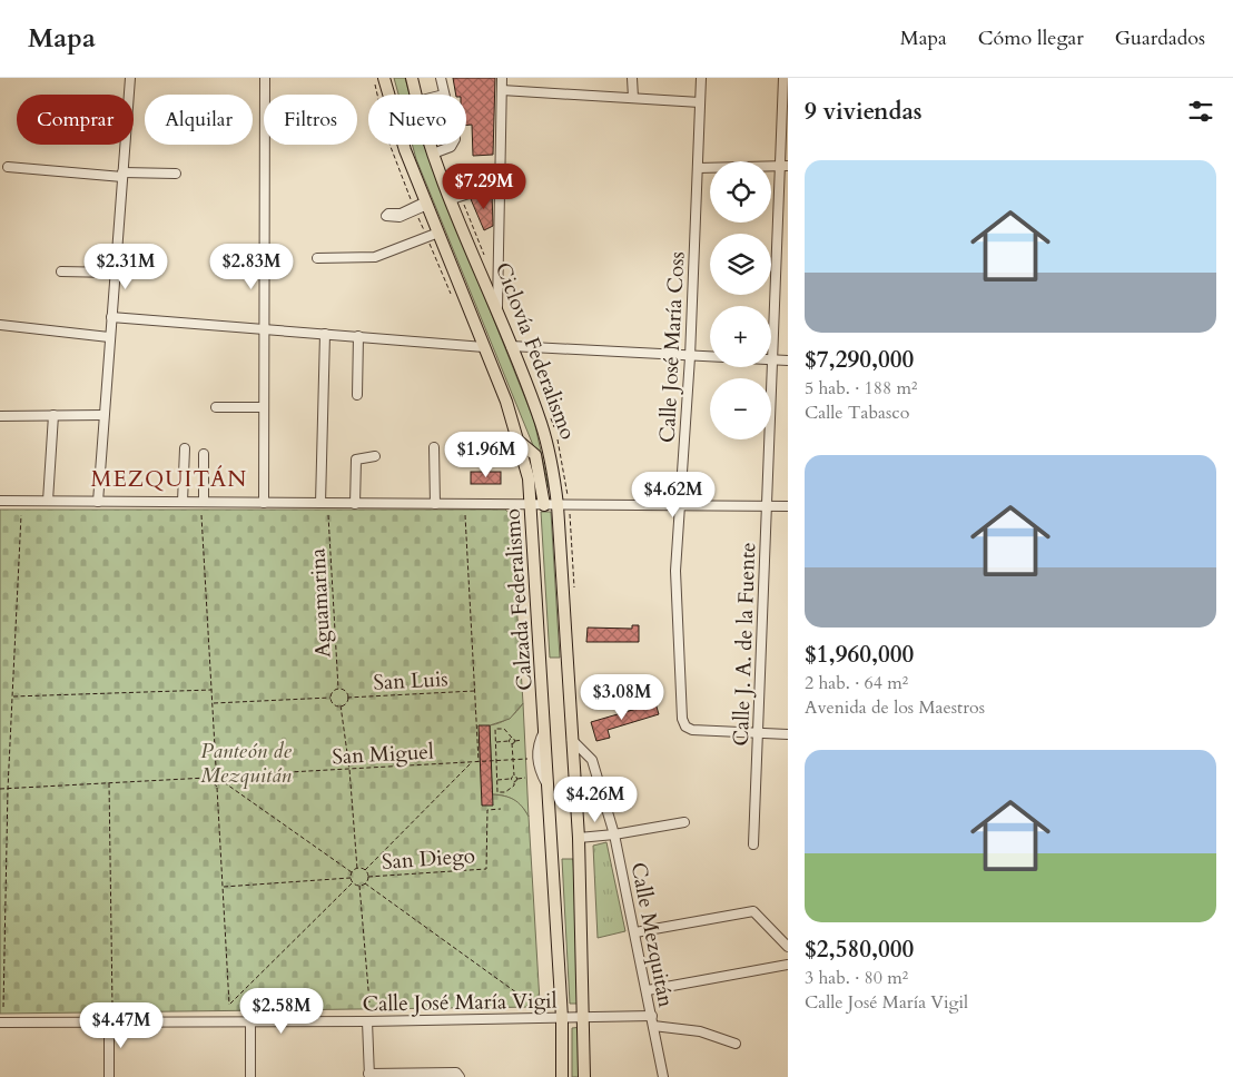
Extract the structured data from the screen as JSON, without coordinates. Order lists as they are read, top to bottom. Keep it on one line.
{"streets":{"main road":["Calzada Federalismo"],"street":["Calle José María Coss","Calle J. A. de la Fuente","Calle Mezquitán","Calle José María Vigil"],"path":["Ciclovía Federalismo","Aguamarina","San Luis","San Miguel","San Diego"]},"crossings":[["Calle José María Coss","Calle J. A. de la Fuente"],["Calzada Federalismo","Calle José María Vigil"],["Aguamarina","San Luis"],["Calle Mezquitán","Calle José María Vigil"]],"districts":["MEZQUITÁN"],"parks":["Panteón de Mezquitán"],"page":{"header":"Mapa","nav":["Mapa","Cómo llegar","Guardados"],"heading":"9 viviendas","chip":["Comprar","Alquilar","Filtros","Nuevo"],"list":[{"name":"$7,290,000","note":"5 hab. · 188 m² · Calle Tabasco"},{"name":"$1,960,000","note":"2 hab. · 64 m² · Avenida de los Maestros"},{"name":"$2,580,000","note":"3 hab. · 80 m² · Calle José María Vigil"}],"map_buttons":["+","−"],"price":["$7.29M","$2.31M","$2.83M","$1.96M","$4.62M","$3.08M","$4.26M","$2.58M","$4.47M"]}}
